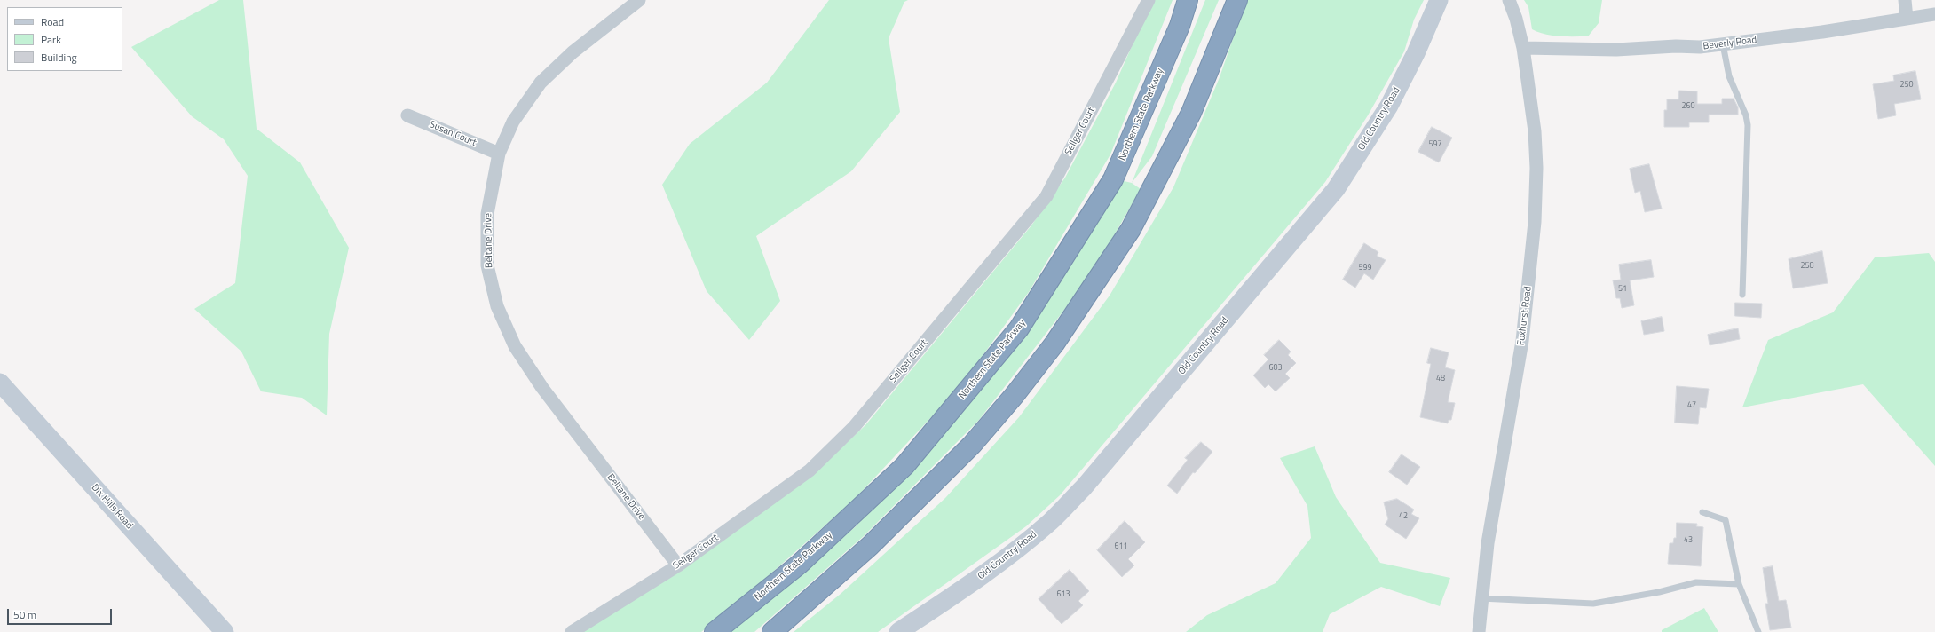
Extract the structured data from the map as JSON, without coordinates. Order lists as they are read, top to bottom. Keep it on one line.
{"streets":{"highway":["Northern State Parkway"],"main road":["Old Country Road","Dix Hills Road"],"street":["Beverly Road","Sellger Court","Susan Court","Beltane Drive","Foxhurst Road"]},"crossings":[["Beverly Road","Foxhurst Road"],["Sellger Court","Beltane Drive"],["Susan Court","Beltane Drive"]],"house_numbers":["250","260","597","258","599","51","603","48","47","42","43","611","613"],"legend":["Road","Park","Building"],"scale_bar":"50 m"}
